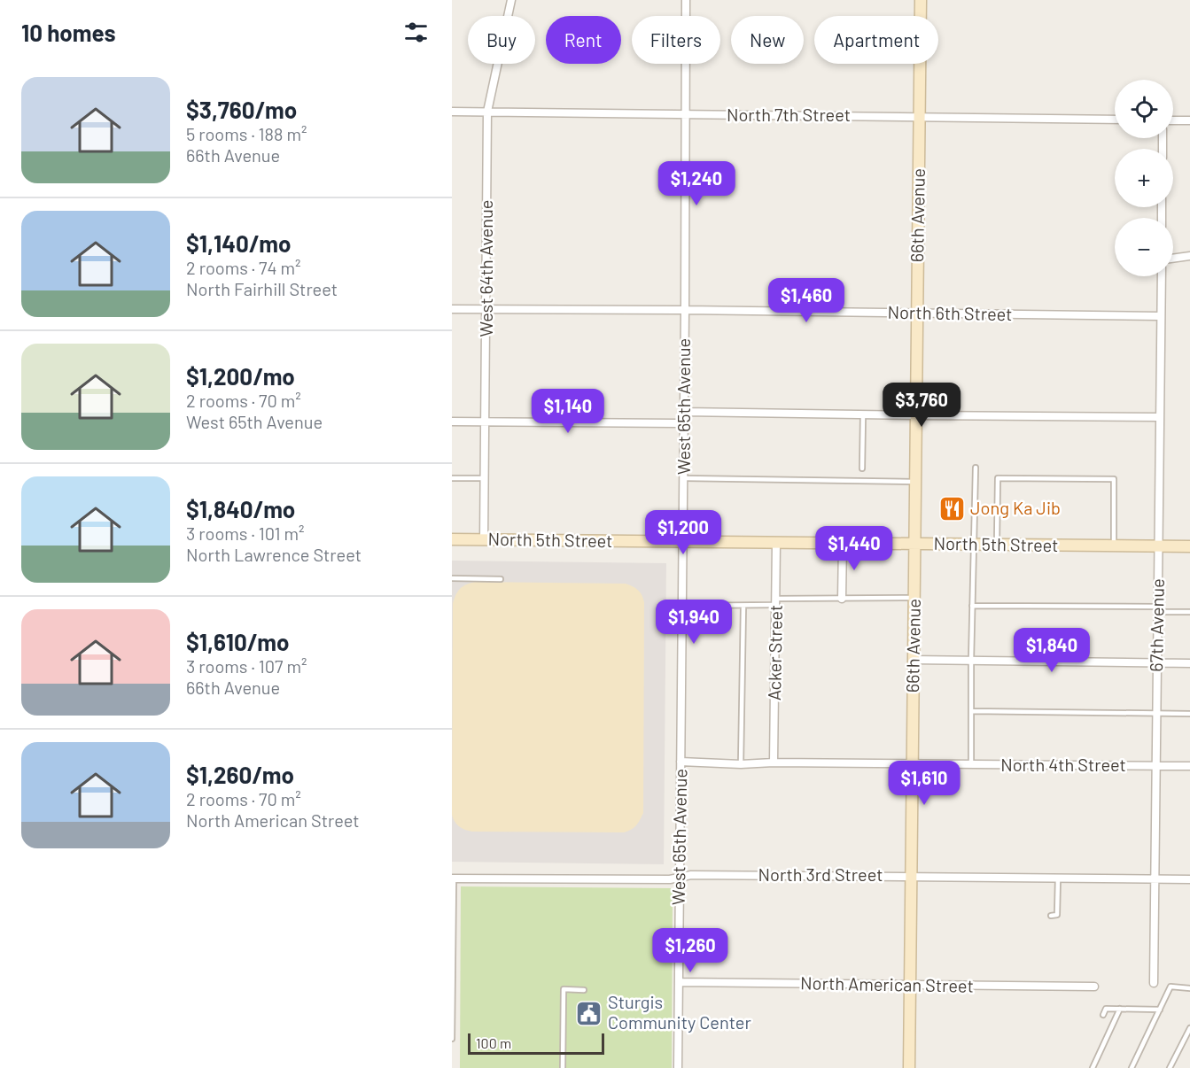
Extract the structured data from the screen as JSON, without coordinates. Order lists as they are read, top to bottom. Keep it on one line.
{"streets":{"street":["North 7th Street","66th Avenue","West 64th Avenue","North 6th Street","West 65th Avenue","North 5th Street","67th Avenue","Acker Street","North 4th Street","North 3rd Street","North American Street"]},"crossings":[["North 7th Street","66th Avenue"],["North 7th Street","West 64th Avenue"],["North 7th Street","West 65th Avenue"],["66th Avenue","North 6th Street"],["66th Avenue","North 5th Street"],["66th Avenue","North 4th Street"],["66th Avenue","North 3rd Street"],["66th Avenue","North American Street"],["West 64th Avenue","North 6th Street"],["West 64th Avenue","North 5th Street"],["North 6th Street","West 65th Avenue"],["North 6th Street","67th Avenue"],["West 65th Avenue","North 5th Street"],["West 65th Avenue","North 4th Street"],["West 65th Avenue","North 3rd Street"],["West 65th Avenue","North American Street"],["North 5th Street","67th Avenue"],["North 5th Street","Acker Street"],["67th Avenue","North 4th Street"],["67th Avenue","North 3rd Street"],["Acker Street","North 4th Street"]],"places":{"restaurant":["Jong Ka Jib"],"public building":["Sturgis Community Center"]},"scale_bar":"100 m","page":{"heading":"10 homes","chip":["Buy","Rent","Filters","New","Apartment"],"list":[{"name":"$3,760/mo","note":"5 rooms · 188 m² · 66th Avenue"},{"name":"$1,140/mo","note":"2 rooms · 74 m² · North Fairhill Street"},{"name":"$1,200/mo","note":"2 rooms · 70 m² · West 65th Avenue"},{"name":"$1,840/mo","note":"3 rooms · 101 m² · North Lawrence Street"},{"name":"$1,610/mo","note":"3 rooms · 107 m² · 66th Avenue"},{"name":"$1,260/mo","note":"2 rooms · 70 m² · North American Street"}],"map_buttons":["+","−"],"price":["$1,240","$1,460","$3,760","$1,140","$1,200","$1,440","$1,940","$1,840","$1,610","$1,260"],"scale":"100 m"}}
